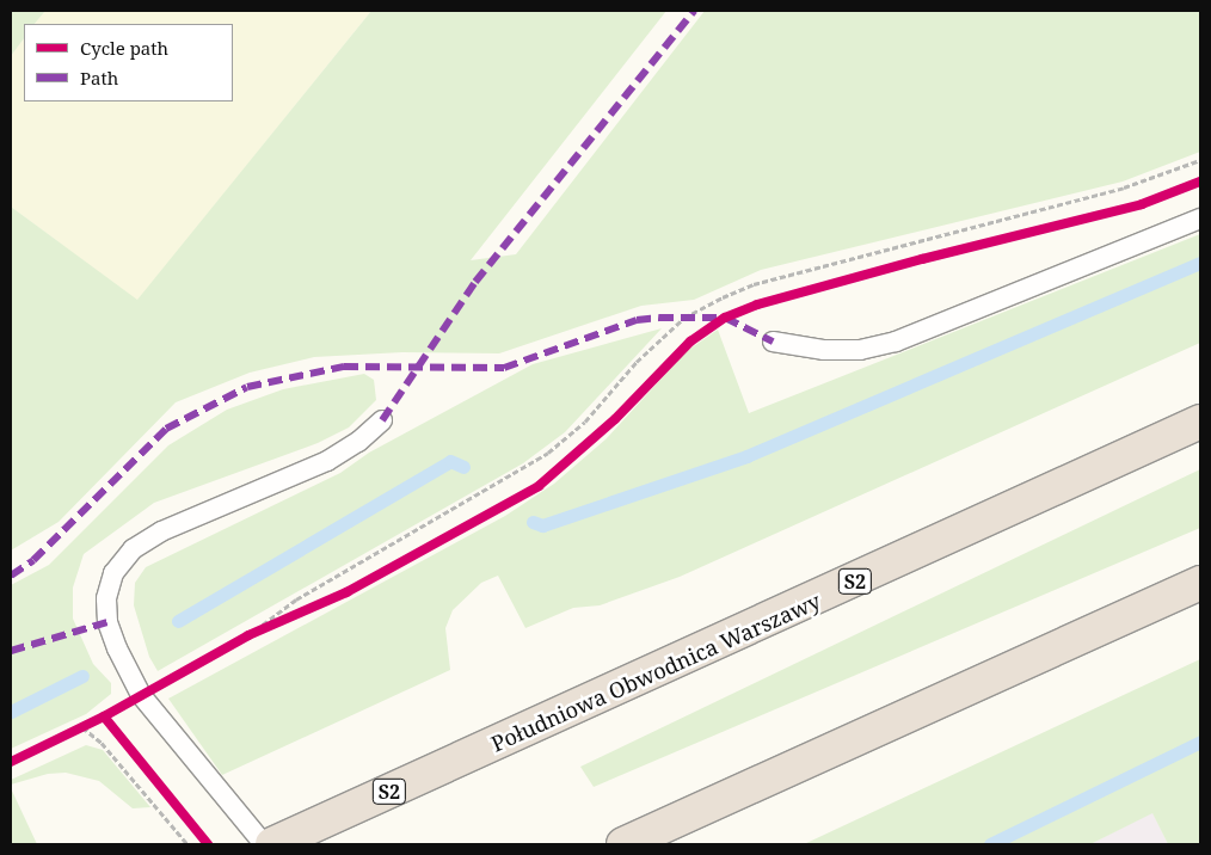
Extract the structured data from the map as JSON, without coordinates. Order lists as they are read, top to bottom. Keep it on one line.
{"streets":{"highway":["S2","Południowa Obwodnica Warszawy"]},"legend":["Cycle path","Path"]}
